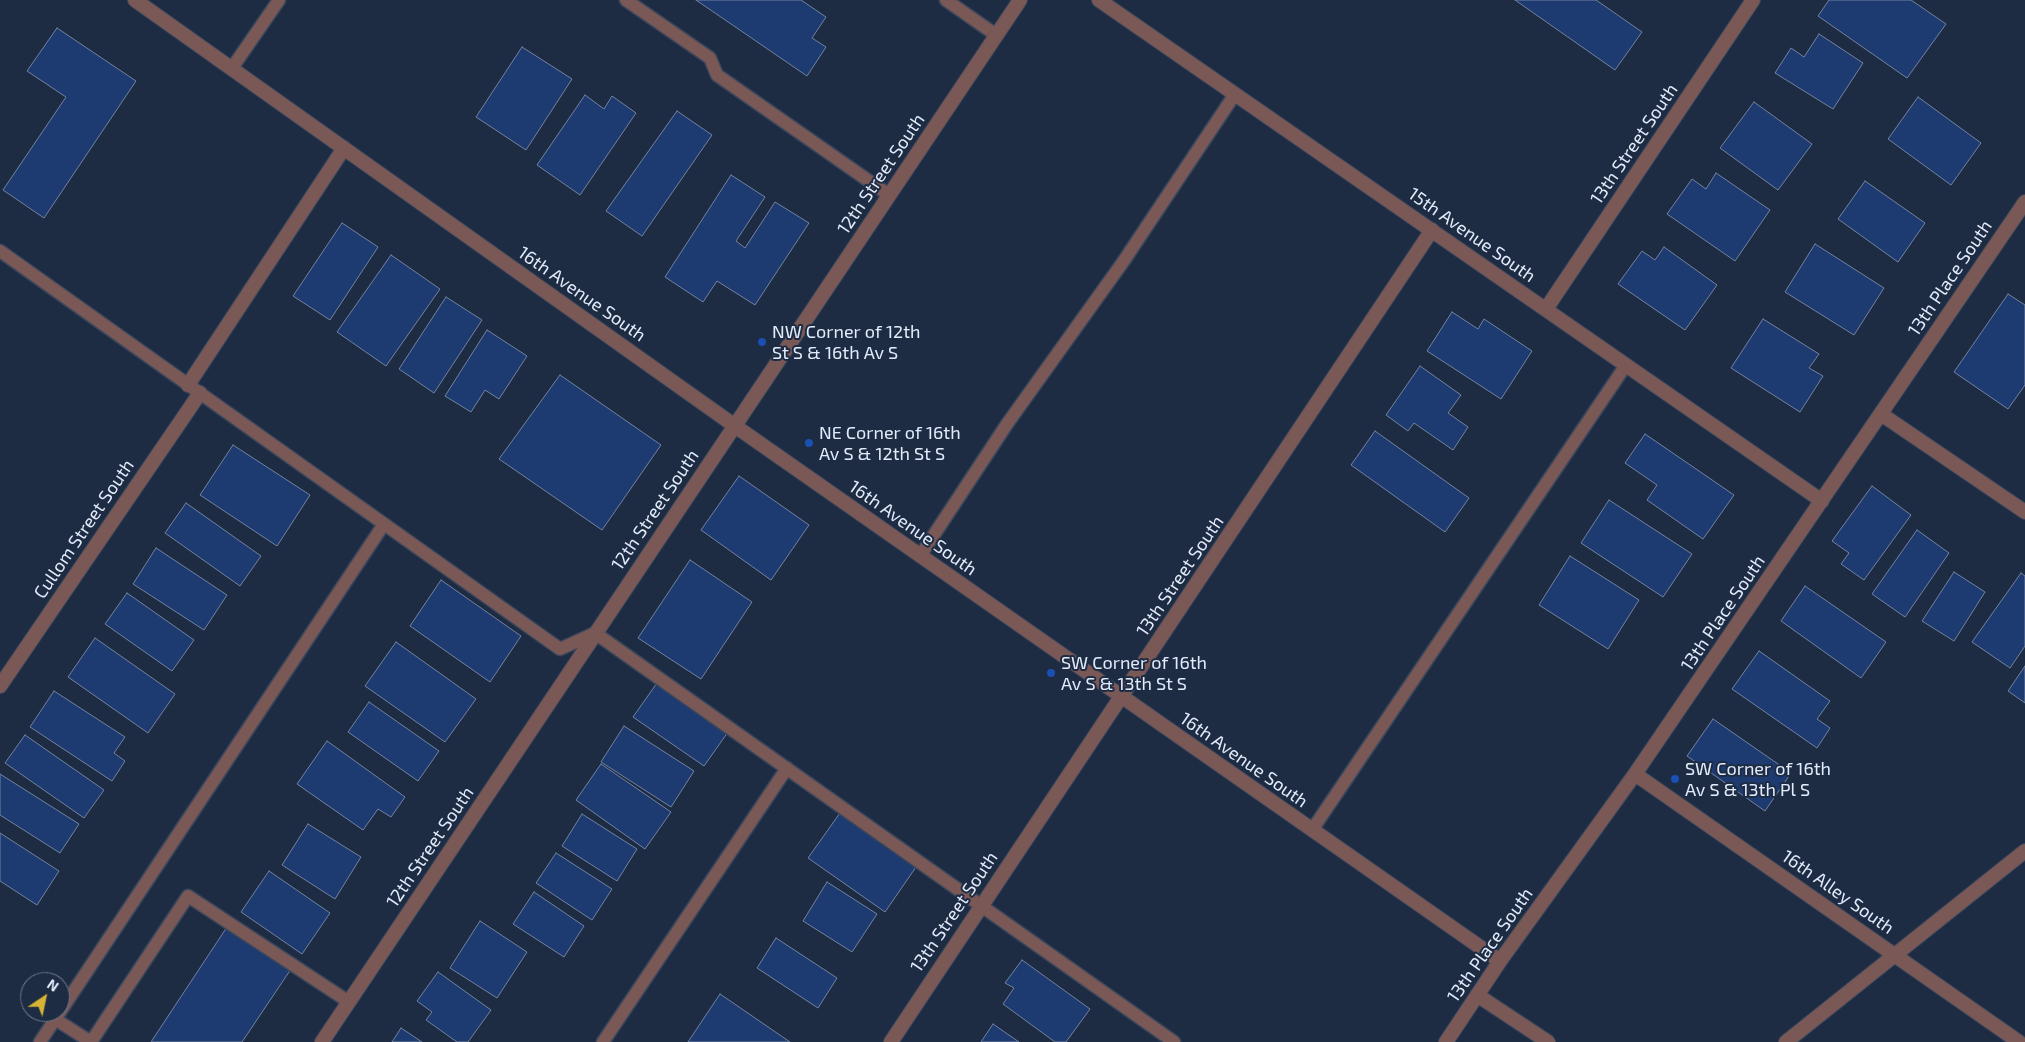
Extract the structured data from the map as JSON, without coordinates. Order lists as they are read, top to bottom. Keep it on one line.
{"streets":{"street":["13th Street South","12th Street South","15th Avenue South","13th Place South","16th Avenue South","Cullom Street South","16th Alley South"]},"crossings":[["13th Street South","15th Avenue South"],["13th Street South","16th Avenue South"],["12th Street South","16th Avenue South"],["15th Avenue South","13th Place South"],["13th Place South","16th Avenue South"],["13th Place South","16th Alley South"],["16th Avenue South","Cullom Street South"]],"places":["NW Corner of 12th St S & 16th Av S","NE Corner of 16th Av S & 12th St S","SW Corner of 16th Av S & 13th St S","SW Corner of 16th Av S & 13th Pl S"],"north":"top right"}
